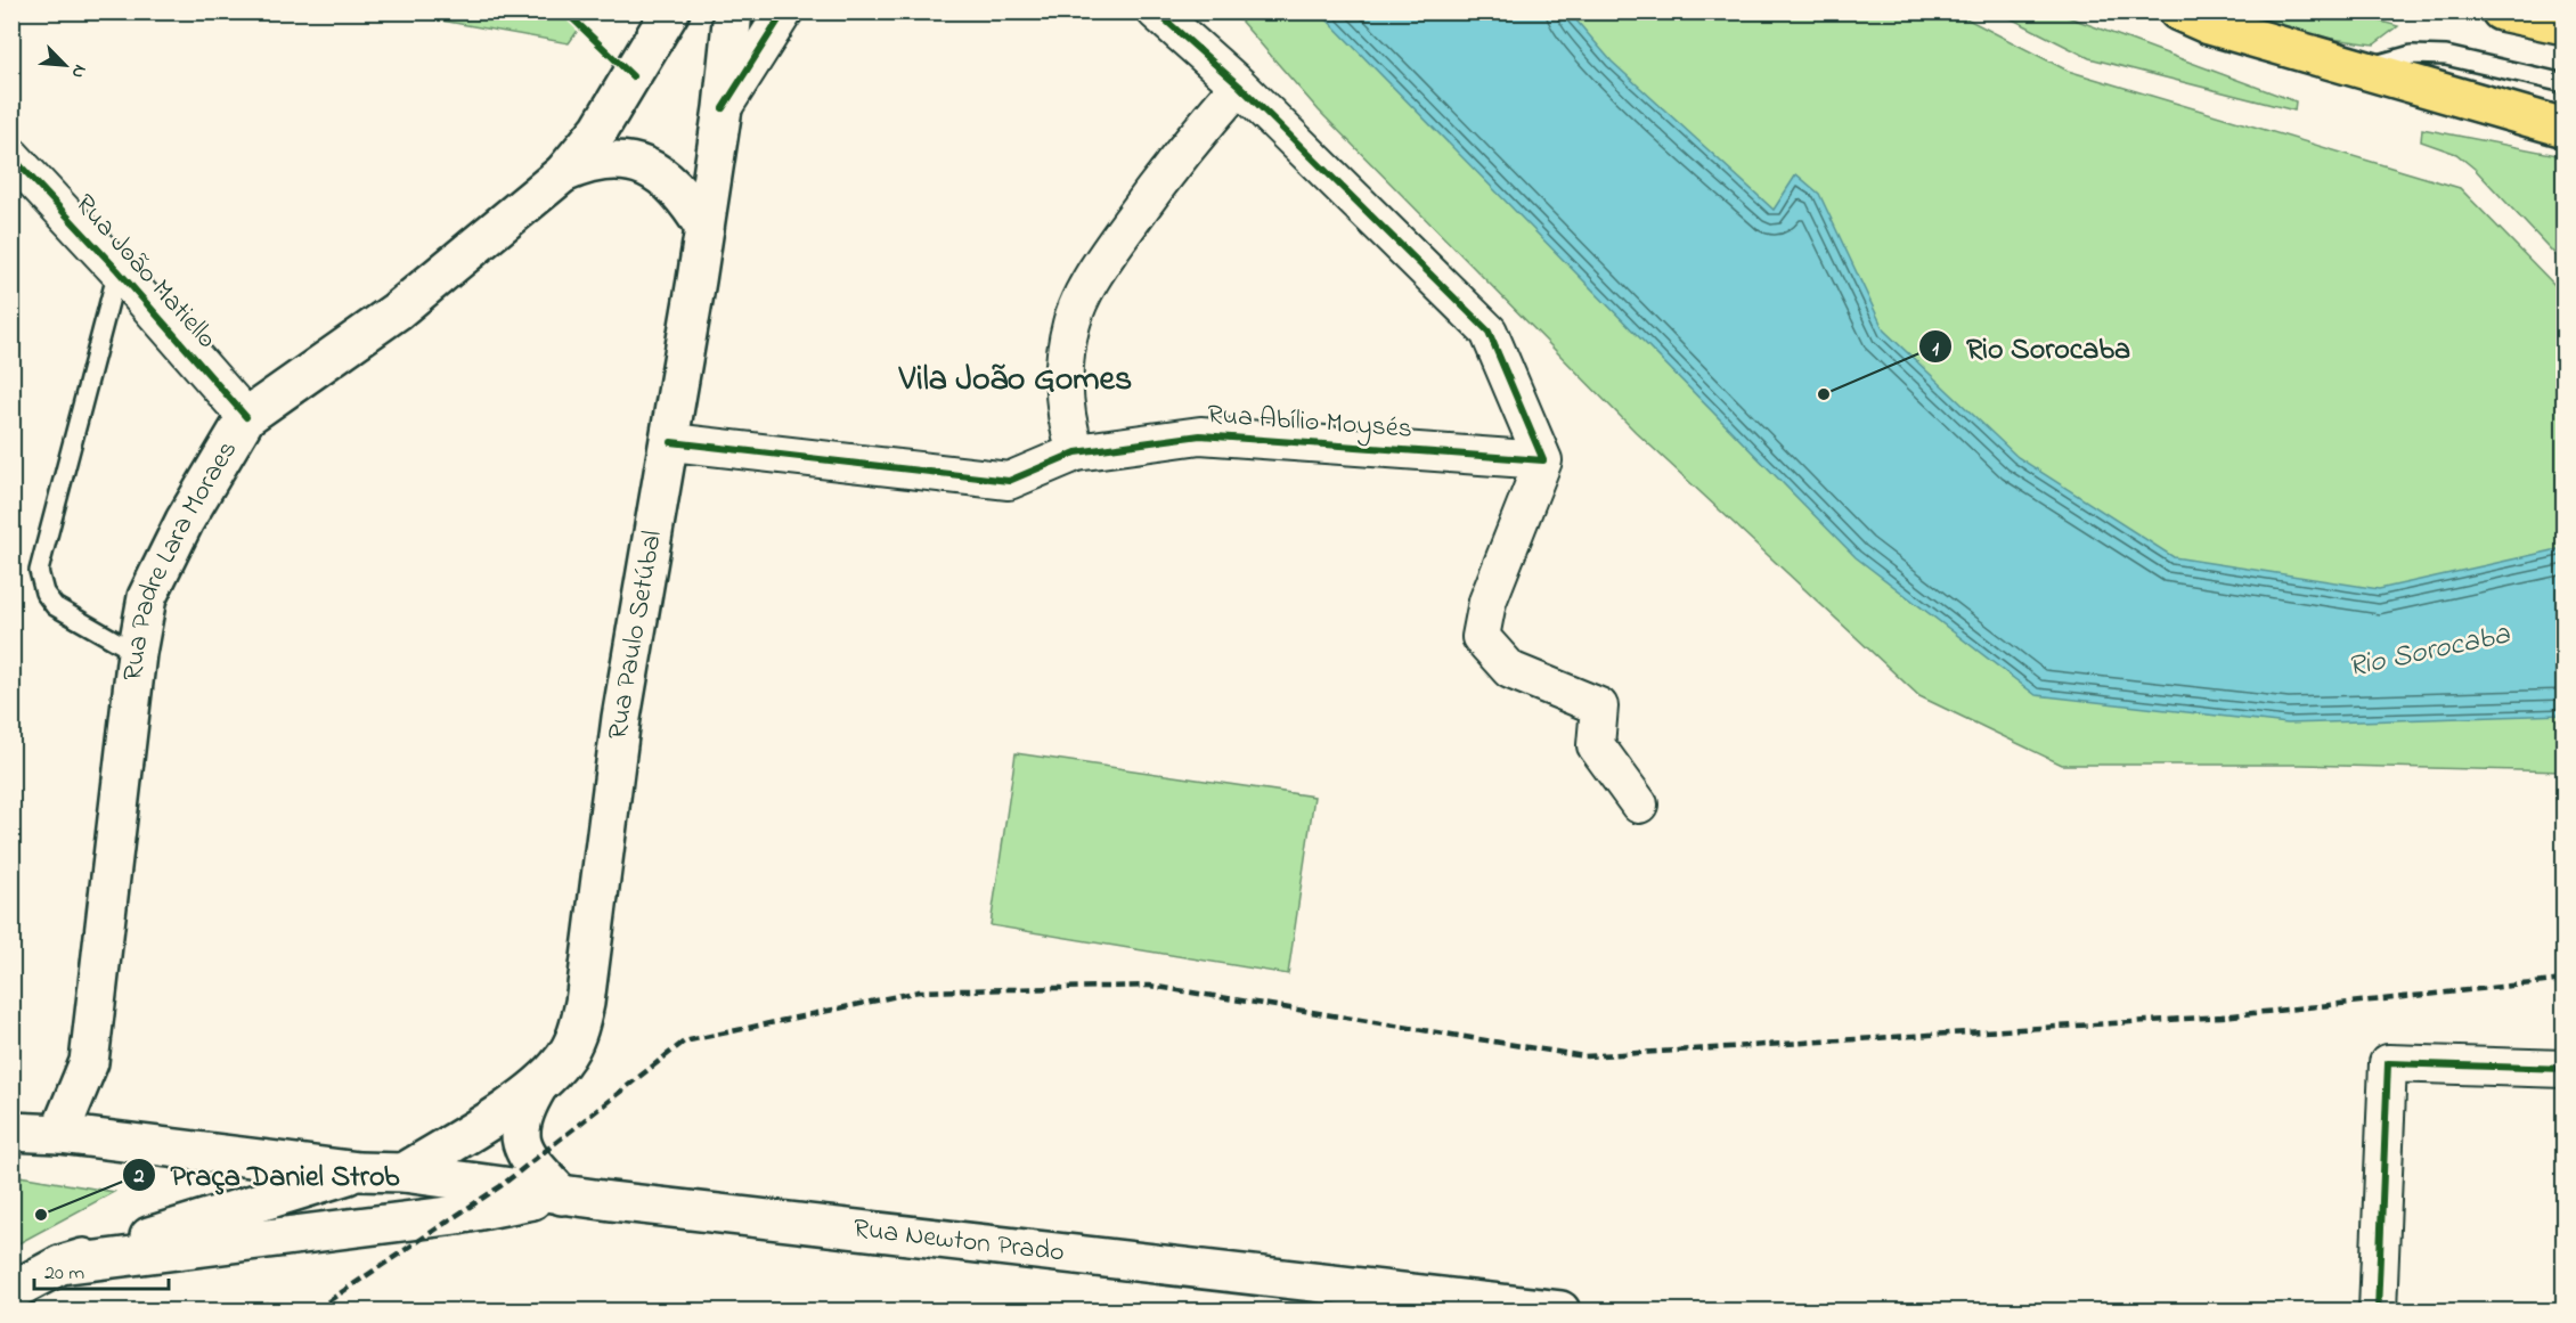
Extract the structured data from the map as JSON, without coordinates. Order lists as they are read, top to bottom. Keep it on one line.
{"streets":{"main road":["Rua Padre Lara Moraes","Rua Paulo Setúbal","Rua Newton Prado"],"street":["Rua João Matiello","Rua Abílio Moysés"]},"crossings":[["Rua João Matiello","Rua Padre Lara Moraes"],["Rua Abílio Moysés","Rua Paulo Setúbal"],["Rua Paulo Setúbal","Rua Newton Prado"]],"districts":["Vila João Gomes"],"water":["Rio Sorocaba"],"places":["Rio Sorocaba","Praça Daniel Strob"],"scale_bar":"20 m","north":"bottom right"}
